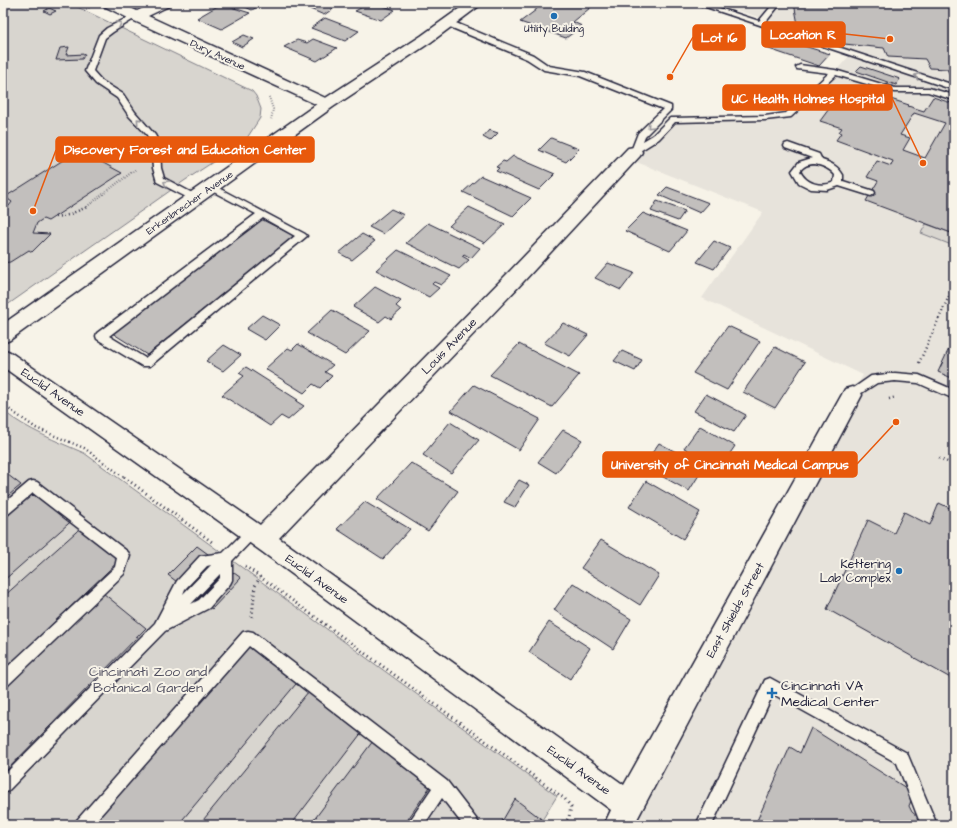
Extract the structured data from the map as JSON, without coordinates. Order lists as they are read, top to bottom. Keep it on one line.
{"streets":{"street":["Dury Avenue","Erkenbrecher Avenue","Louis Avenue","Euclid Avenue","East Shields Street"]},"crossings":[["Dury Avenue","Erkenbrecher Avenue"],["Louis Avenue","Euclid Avenue"],["Euclid Avenue","East Shields Street"]],"parks":["Cincinnati Zoo and Botanical Garden"],"places":{"other":["Utility Building","Location R","Lot 16","UC Health Holmes Hospital","Discovery Forest and Education Center","University of Cincinnati Medical Campus","Kettering Lab Complex"],"health":["Cincinnati VA Medical Center"]}}
